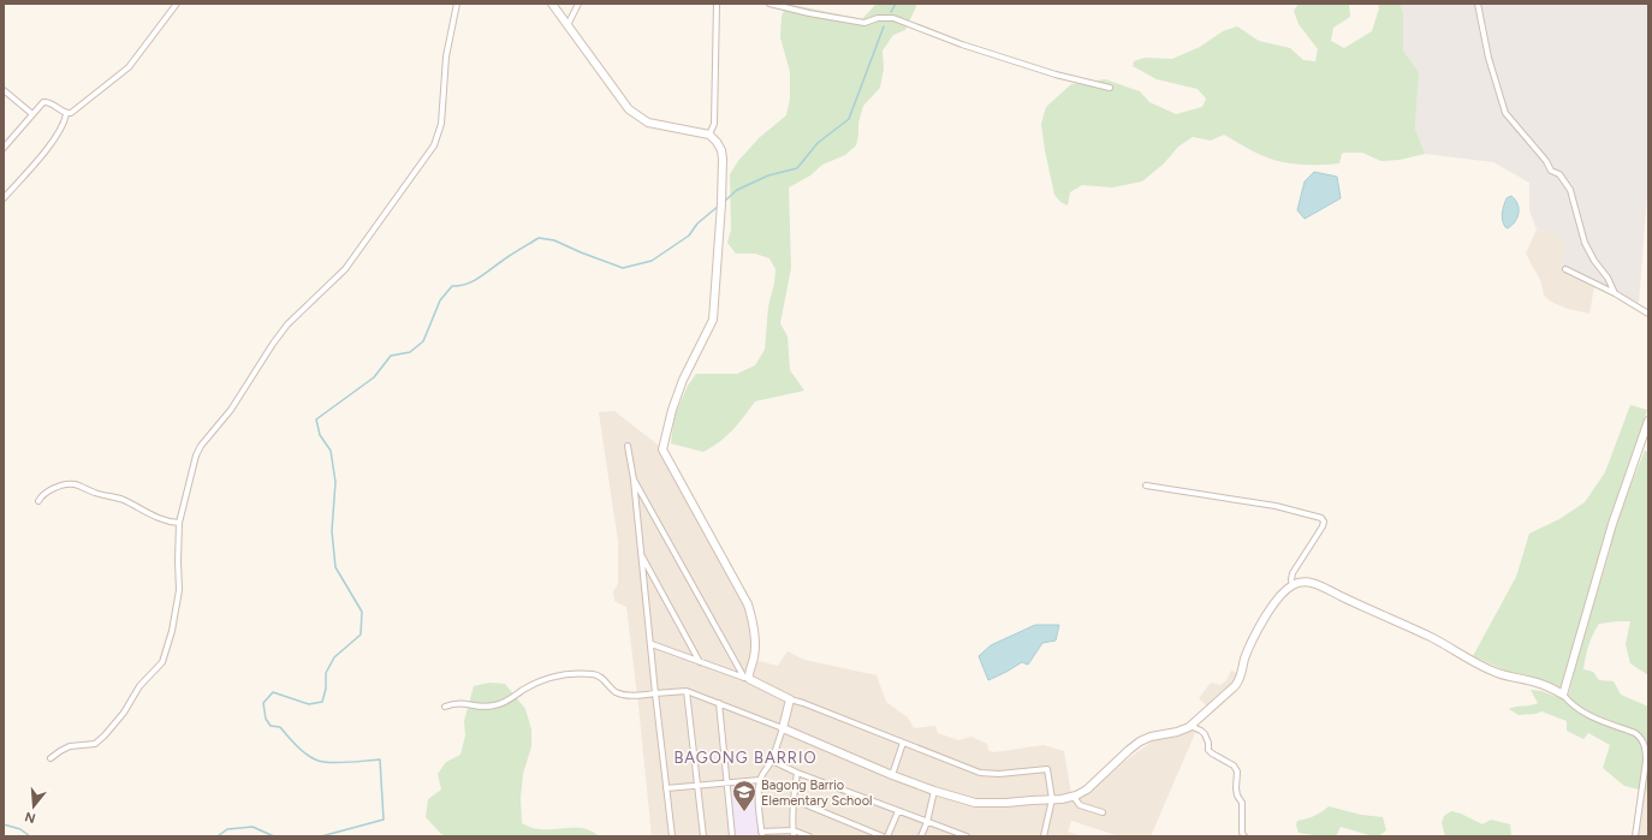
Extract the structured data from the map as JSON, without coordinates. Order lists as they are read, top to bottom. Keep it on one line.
{"districts":["BAGONG BARRIO"],"places":{"school or university":["Bagong Barrio Elementary School"]},"north":"bottom"}
